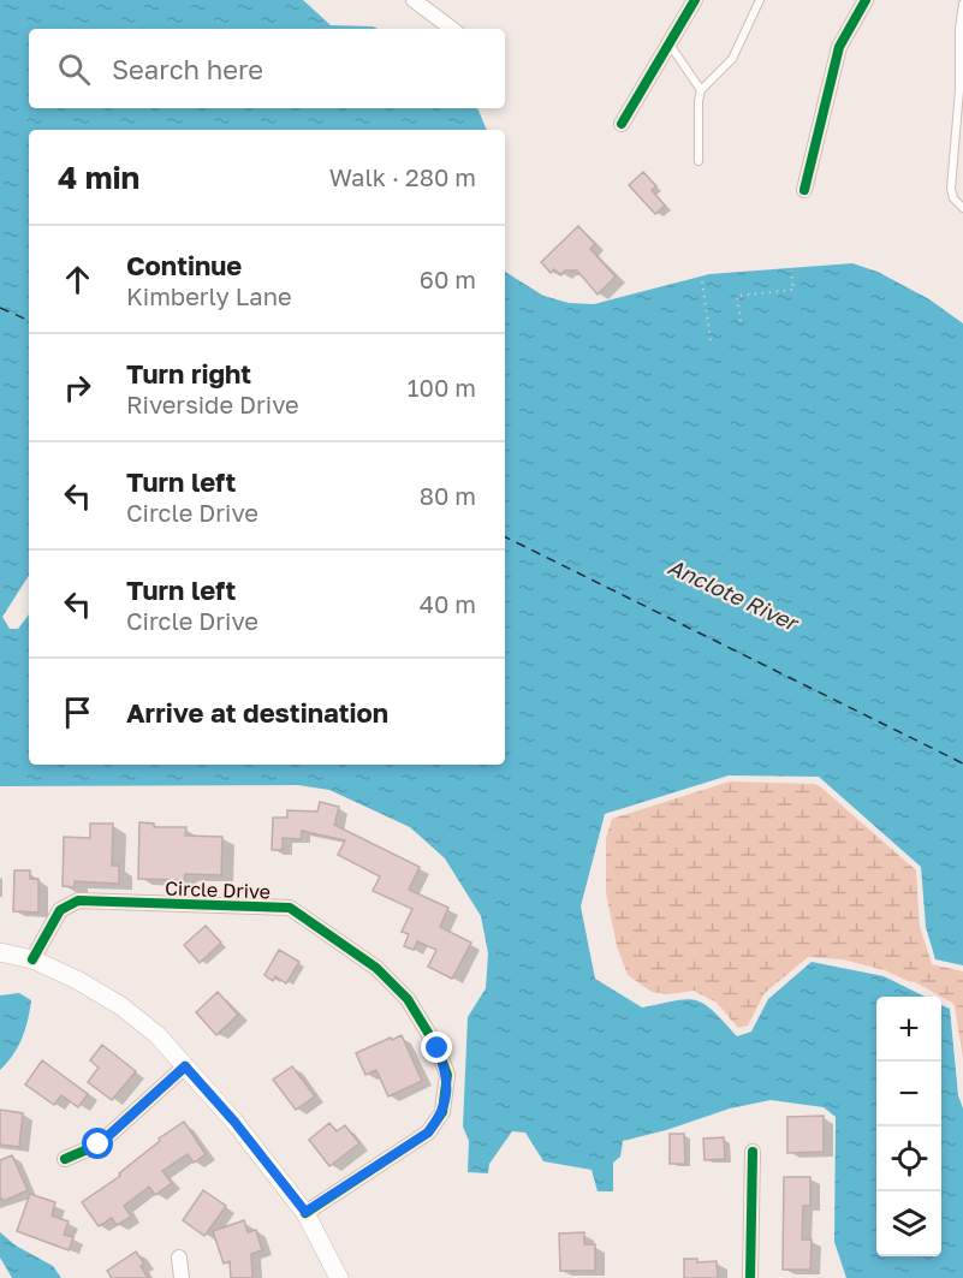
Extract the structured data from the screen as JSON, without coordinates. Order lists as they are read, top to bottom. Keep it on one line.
{"streets":{"street":["Circle Drive"]},"water":["Anclote River"],"page":{"search":"Search here","heading":["4 min","Walk · 280 m"],"list":[["Continue","Kimberly Lane","60 m"],["Turn right","Riverside Drive","100 m"],["Turn left","Circle Drive","80 m"],["Turn left","Circle Drive","40 m"],"Arrive at destination"],"map_buttons":["+","−"]}}
